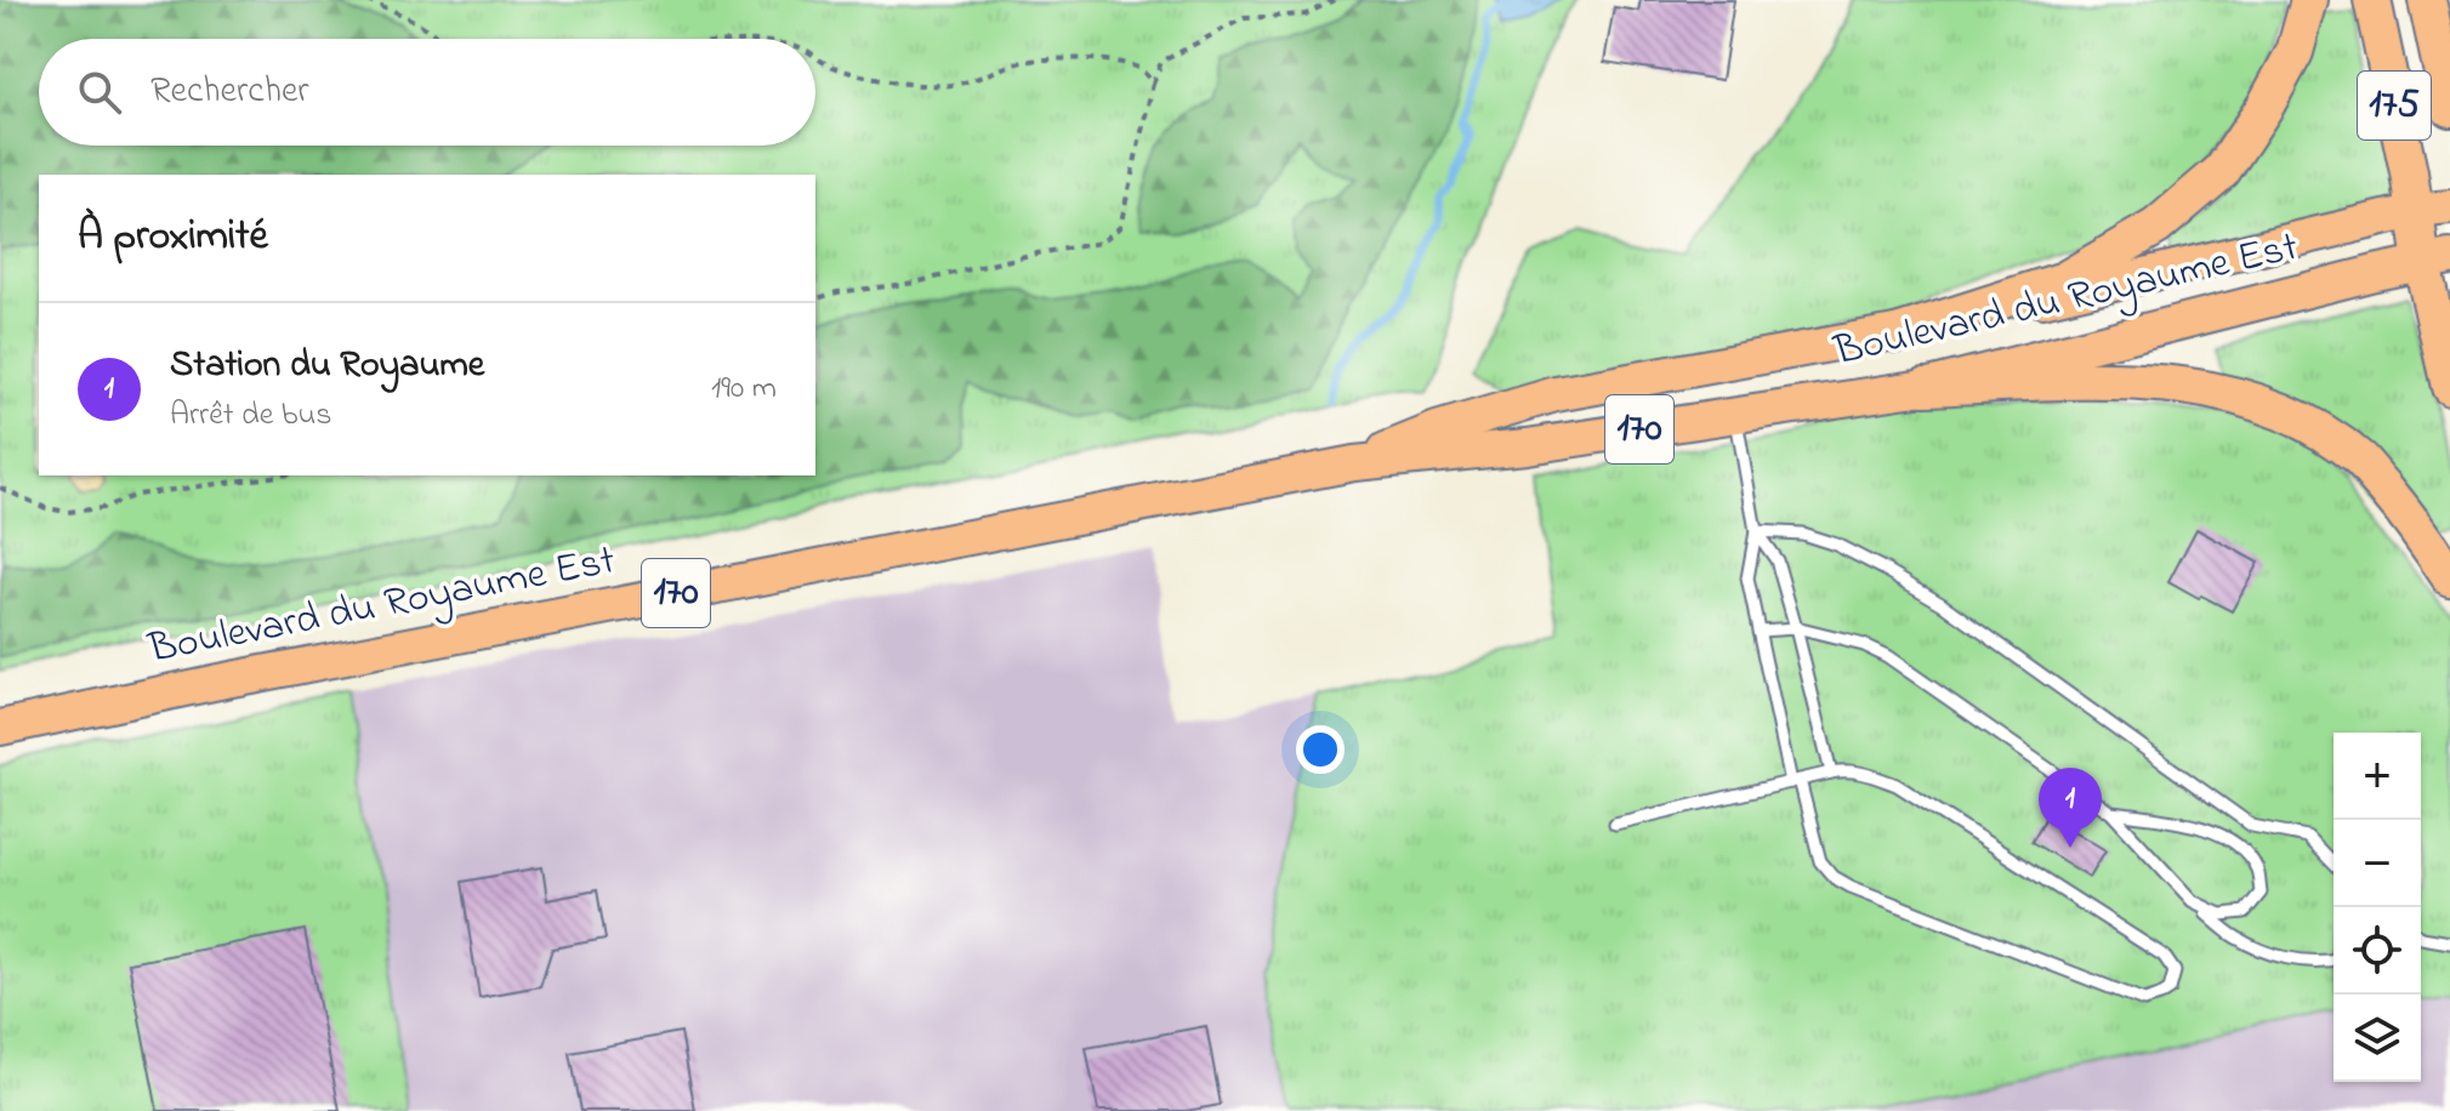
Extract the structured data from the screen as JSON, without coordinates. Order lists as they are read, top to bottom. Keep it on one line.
{"streets":{"highway":["175"],"main road":["Boulevard du Royaume Est","170"]},"crossings":[["175","Boulevard du Royaume Est"]],"page":{"search":"Rechercher","heading":"À proximité","list":[{"mark":"1","name":"Station du Royaume","note":"Arrêt de bus","value":"190 m"}],"map_buttons":["+","−"],"pins":"1"}}
